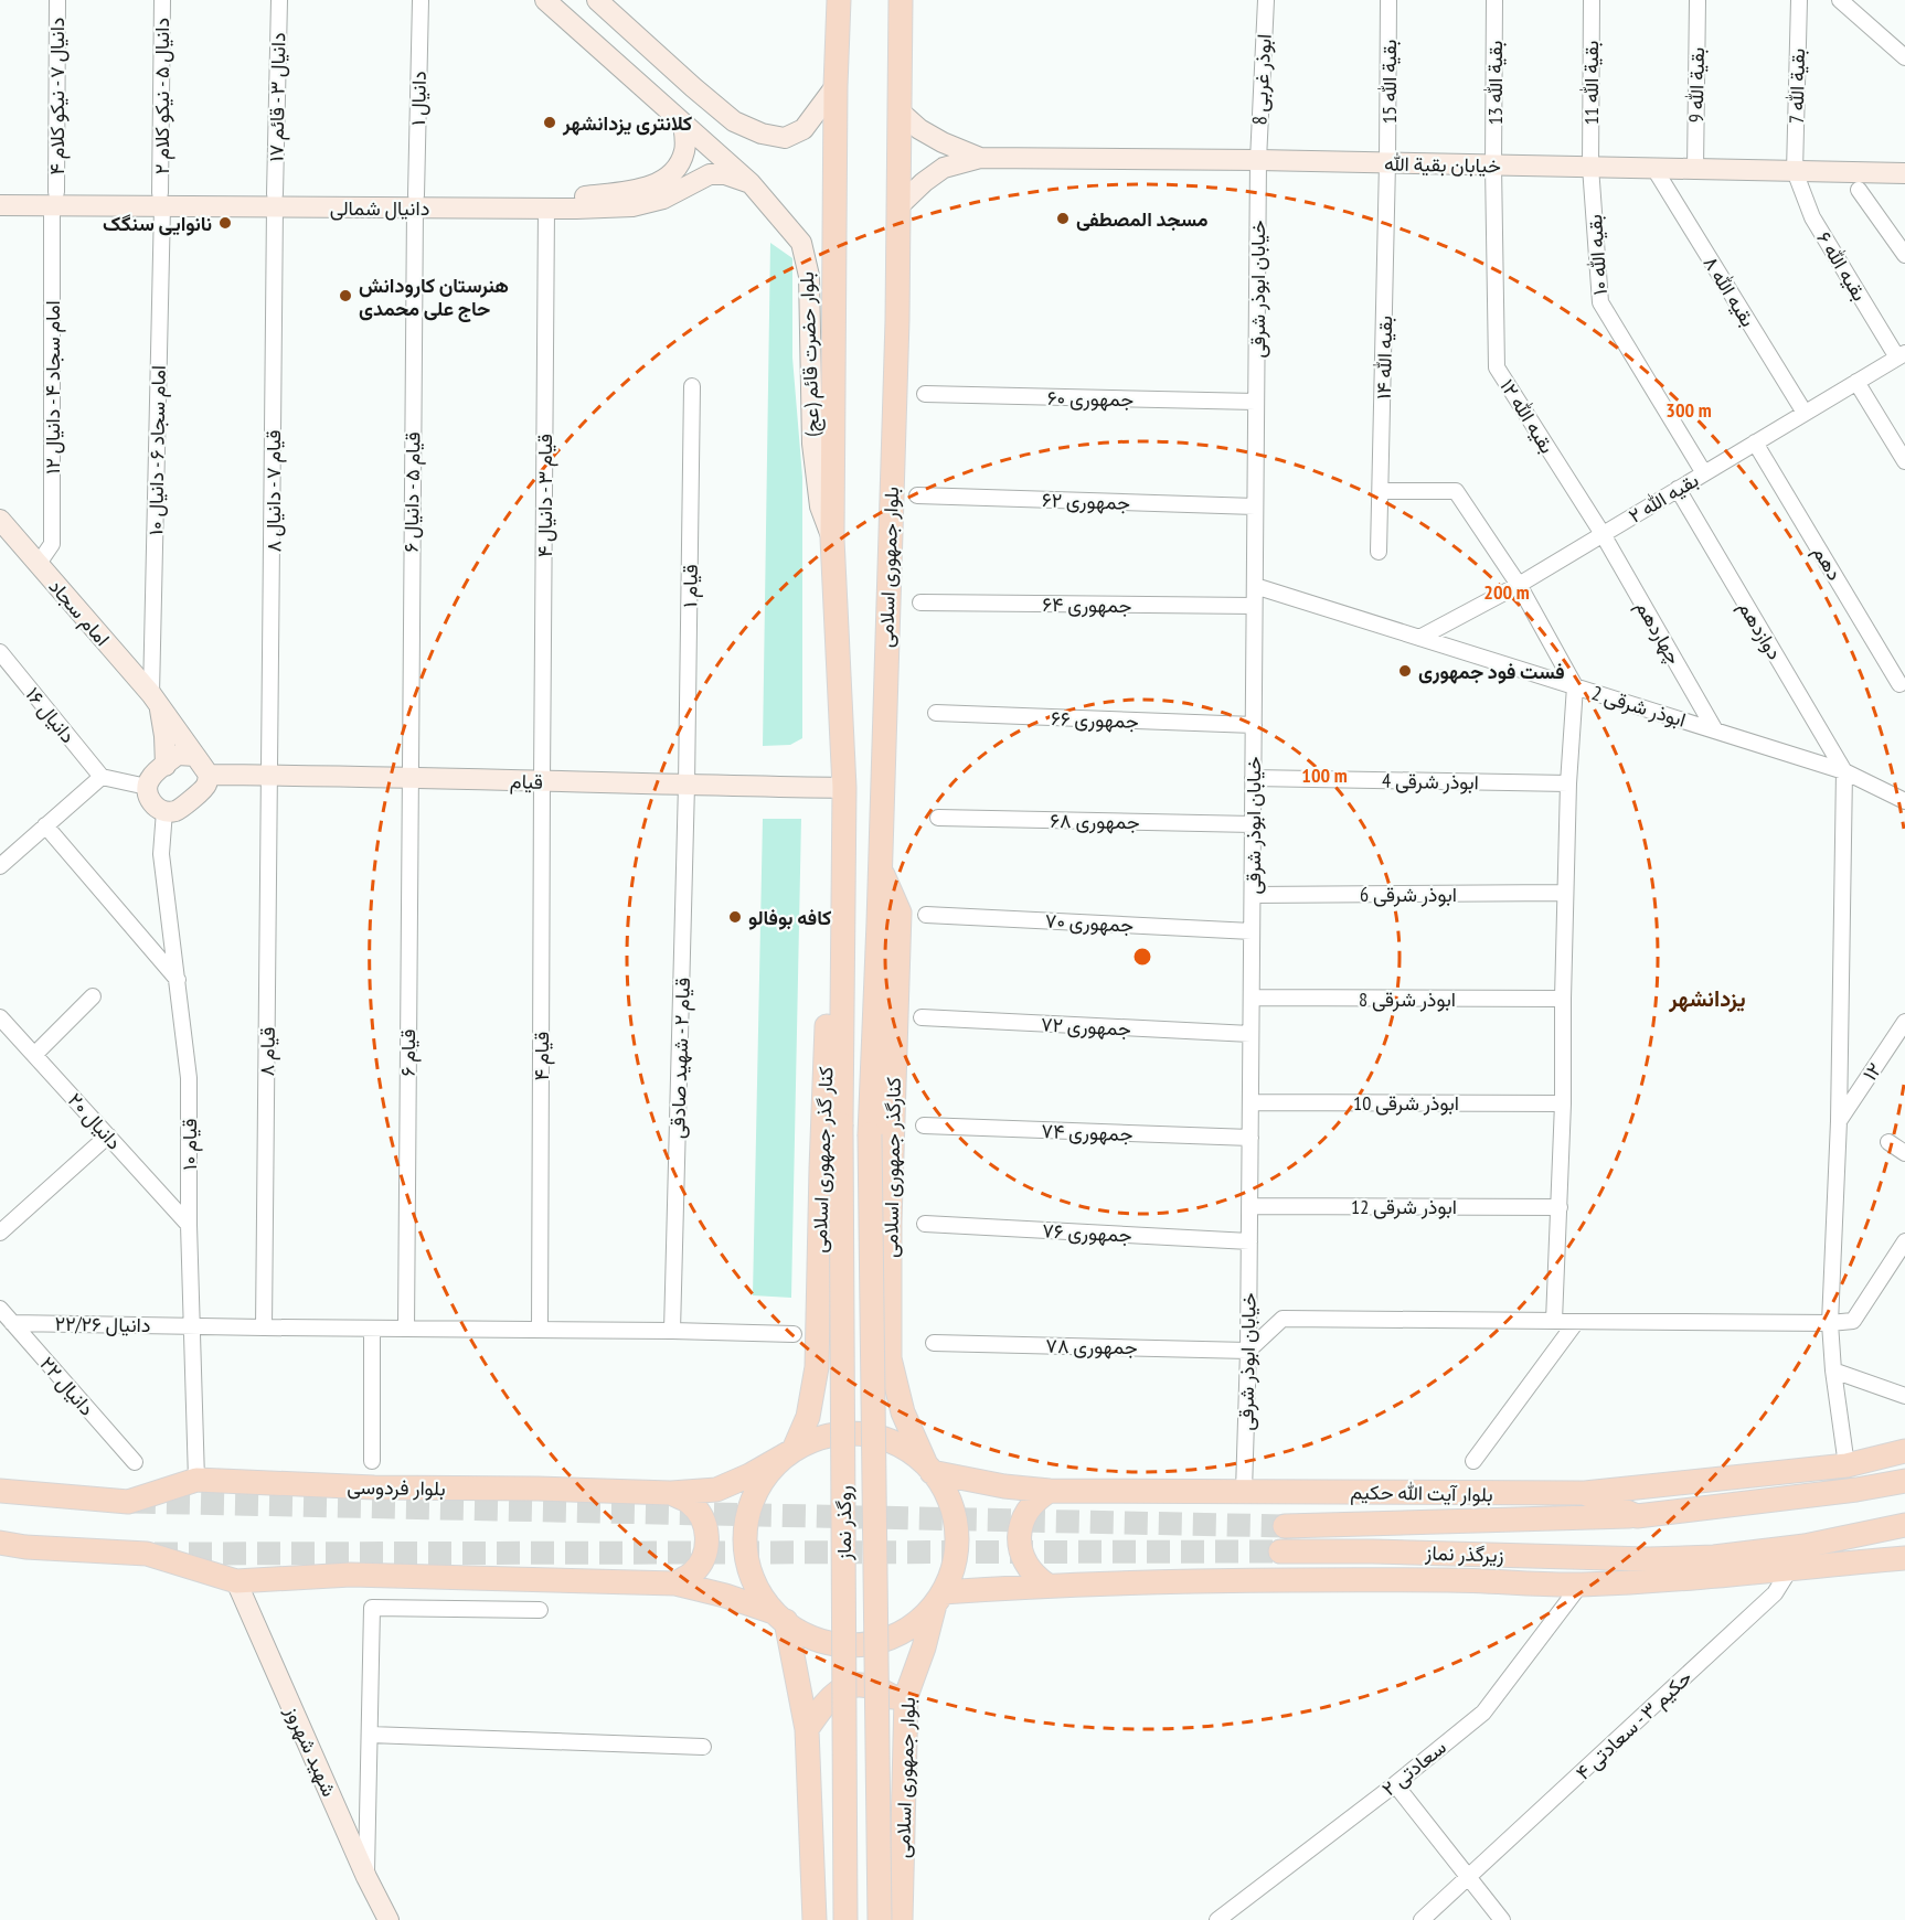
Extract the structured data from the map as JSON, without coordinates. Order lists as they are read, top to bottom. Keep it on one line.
{"streets":{"main road":["خیابان بقیة الله","دانیال شمالی","بلوار حضرت قائم (عج)","بلوار جمهوری اسلامی","امام سجاد","قیام","کنار گذر جمهوری اسلامی","کنارگذر جمهوری اسلامی","بلوار فردوسی","بلوار آیت الله حکیم","روگذر نماز","زیرگذر نماز","شهید شهروز"],"street":["ابوذر غربی 8","بقیة الله 15","بقیة الله 13","بقیة الله 11","بقیة الله 9","بقیة الله 7","دانیال ۷ - نیکو کلام ۴","دانیال ۵ - نیکو کلام ۲","دانیال ۳ - قائم ۱۷","دانیال ۱","بقیه الله ۱۰","بقیه الله ۶","خیابان ابوذر شرقی","بقیه الله ۸","بقیه الله ۱۴","امام سجاد ۴ - دانیال ۱۲","جمهوری ۶۰","بقیه الله ۱۲","امام سجاد ۶ - دانیال ۱۰","قیام ۷ - دانیال ۸","قیام ۵ - دانیال ۶","قیام ۳ - دانیال ۴","بقیه الله ۲","جمهوری ۶۲","دهم","قیام ۱","جمهوری ۶۴","دوازدهم","چهاردهم","ابوذر شرقی 2","دانیال ۱۶","جمهوری ۶۶","ابوذر شرقی 4","جمهوری ۶۸","ابوذر شرقی 6","جمهوری ۷۰","ابوذر شرقی 8","جمهوری ۷۲","قیام ۸","قیام ۶","قیام ۴","قیام ۲ - شهید صادقی","۱۲","ابوذر شرقی 10","دانیال ۲۰","جمهوری ۷۴","قیام ۱۰","ابوذر شرقی 12","جمهوری ۷۶","دانیال ۲۲/۲۶","جمهوری ۷۸","دانیال ۲۲","حکیم ۳ - سعادتی ۴","سعادتی ۲"]},"crossings":[["ابوذر غربی 8","خیابان بقیة الله"],["ابوذر غربی 8","خیابان ابوذر شرقی"],["بقیة الله 15","خیابان بقیة الله"],["بقیة الله 15","بقیه الله ۱۴"],["بقیة الله 13","خیابان بقیة الله"],["بقیة الله 13","بقیه الله ۱۲"],["بقیة الله 11","خیابان بقیة الله"],["بقیة الله 11","بقیه الله ۱۰"],["بقیة الله 9","خیابان بقیة الله"],["بقیة الله 7","خیابان بقیة الله"],["بقیة الله 7","بقیه الله ۶"],["دانیال ۷ - نیکو کلام ۴","دانیال شمالی"],["دانیال ۷ - نیکو کلام ۴","امام سجاد ۴ - دانیال ۱۲"],["دانیال ۵ - نیکو کلام ۲","دانیال شمالی"],["دانیال ۵ - نیکو کلام ۲","امام سجاد ۶ - دانیال ۱۰"],["دانیال ۳ - قائم ۱۷","دانیال شمالی"],["دانیال ۳ - قائم ۱۷","قیام ۷ - دانیال ۸"],["دانیال ۱","دانیال شمالی"],["دانیال ۱","قیام ۵ - دانیال ۶"],["خیابان بقیة الله","بقیه الله ۱۰"],["خیابان بقیة الله","بقیه الله ۶"],["خیابان بقیة الله","خیابان ابوذر شرقی"],["خیابان بقیة الله","بقیه الله ۸"],["خیابان بقیة الله","بقیه الله ۱۴"],["خیابان بقیة الله","بقیه الله ۱۲"],["خیابان بقیة الله","بلوار جمهوری اسلامی"],["دانیال شمالی","بلوار حضرت قائم (عج)"],["دانیال شمالی","امام سجاد ۴ - دانیال ۱۲"],["دانیال شمالی","امام سجاد ۶ - دانیال ۱۰"],["دانیال شمالی","قیام ۷ - دانیال ۸"],["دانیال شمالی","قیام ۵ - دانیال ۶"],["دانیال شمالی","قیام ۳ - دانیال ۴"],["بقیه الله ۱۰","بقیه الله ۲"],["بقیه الله ۶","بقیه الله ۲"],["خیابان ابوذر شرقی","جمهوری ۶۰"],["خیابان ابوذر شرقی","جمهوری ۶۲"],["خیابان ابوذر شرقی","جمهوری ۶۴"],["خیابان ابوذر شرقی","ابوذر شرقی 2"],["خیابان ابوذر شرقی","جمهوری ۶۶"],["خیابان ابوذر شرقی","ابوذر شرقی 4"],["خیابان ابوذر شرقی","جمهوری ۶۸"],["خیابان ابوذر شرقی","ابوذر شرقی 6"],["خیابان ابوذر شرقی","جمهوری ۷۰"],["خیابان ابوذر شرقی","ابوذر شرقی 8"],["خیابان ابوذر شرقی","جمهوری ۷۲"],["خیابان ابوذر شرقی","ابوذر شرقی 10"],["خیابان ابوذر شرقی","جمهوری ۷۴"],["خیابان ابوذر شرقی","ابوذر شرقی 12"],["خیابان ابوذر شرقی","جمهوری ۷۶"],["خیابان ابوذر شرقی","جمهوری ۷۸"],["خیابان ابوذر شرقی","بلوار آیت الله حکیم"],["بقیه الله ۸","بقیه الله ۲"],["امام سجاد ۴ - دانیال ۱۲","امام سجاد"],["بقیه الله ۱۲","بقیه الله ۲"],["بقیه الله ۱۲","چهاردهم"],["امام سجاد ۶ - دانیال ۱۰","امام سجاد"],["قیام ۷ - دانیال ۸","قیام"],["قیام ۷ - دانیال ۸","قیام ۸"],["قیام ۵ - دانیال ۶","قیام"],["قیام ۵ - دانیال ۶","قیام ۶"],["قیام ۳ - دانیال ۴","قیام"],["قیام ۳ - دانیال ۴","قیام ۴"],["بقیه الله ۲","دهم"],["بقیه الله ۲","دوازدهم"],["بقیه الله ۲","چهاردهم"],["بقیه الله ۲","ابوذر شرقی 2"],["بلوار جمهوری اسلامی","کنار گذر جمهوری اسلامی"],["بلوار جمهوری اسلامی","کنارگذر جمهوری اسلامی"],["بلوار جمهوری اسلامی","بلوار فردوسی"],["بلوار جمهوری اسلامی","بلوار آیت الله حکیم"],["بلوار جمهوری اسلامی","روگذر نماز"],["قیام ۱","قیام"],["قیام ۱","قیام ۲ - شهید صادقی"],["امام سجاد","قیام"],["امام سجاد","قیام ۱۰"],["دوازدهم","ابوذر شرقی 2"],["چهاردهم","ابوذر شرقی 2"],["قیام","قیام ۸"],["قیام","قیام ۶"],["قیام","قیام ۴"],["قیام","قیام ۲ - شهید صادقی"],["قیام","قیام ۱۰"],["قیام ۸","دانیال ۲۲/۲۶"],["قیام ۶","دانیال ۲۲/۲۶"],["قیام ۴","دانیال ۲۲/۲۶"],["قیام ۲ - شهید صادقی","دانیال ۲۲/۲۶"],["دانیال ۲۰","قیام ۱۰"],["قیام ۱۰","دانیال ۲۲/۲۶"],["قیام ۱۰","بلوار فردوسی"],["کنار گذر جمهوری اسلامی","کنارگذر جمهوری اسلامی"],["کنار گذر جمهوری اسلامی","بلوار فردوسی"],["کنار گذر جمهوری اسلامی","بلوار آیت الله حکیم"],["کنار گذر جمهوری اسلامی","روگذر نماز"],["کنارگذر جمهوری اسلامی","بلوار فردوسی"],["کنارگذر جمهوری اسلامی","بلوار آیت الله حکیم"],["دانیال ۲۲/۲۶","دانیال ۲۲"],["بلوار فردوسی","بلوار آیت الله حکیم"],["بلوار آیت الله حکیم","زیرگذر نماز"]],"districts":["یزدانشهر"],"places":["کلانتری یزدانشهر","مسجد المصطفی","نانوایی سنگک","هنرستان کارودانش حاج علی محمدی","فست فود جمهوری","کافه بوفالو"],"rings":["300 m","200 m","100 m"]}
